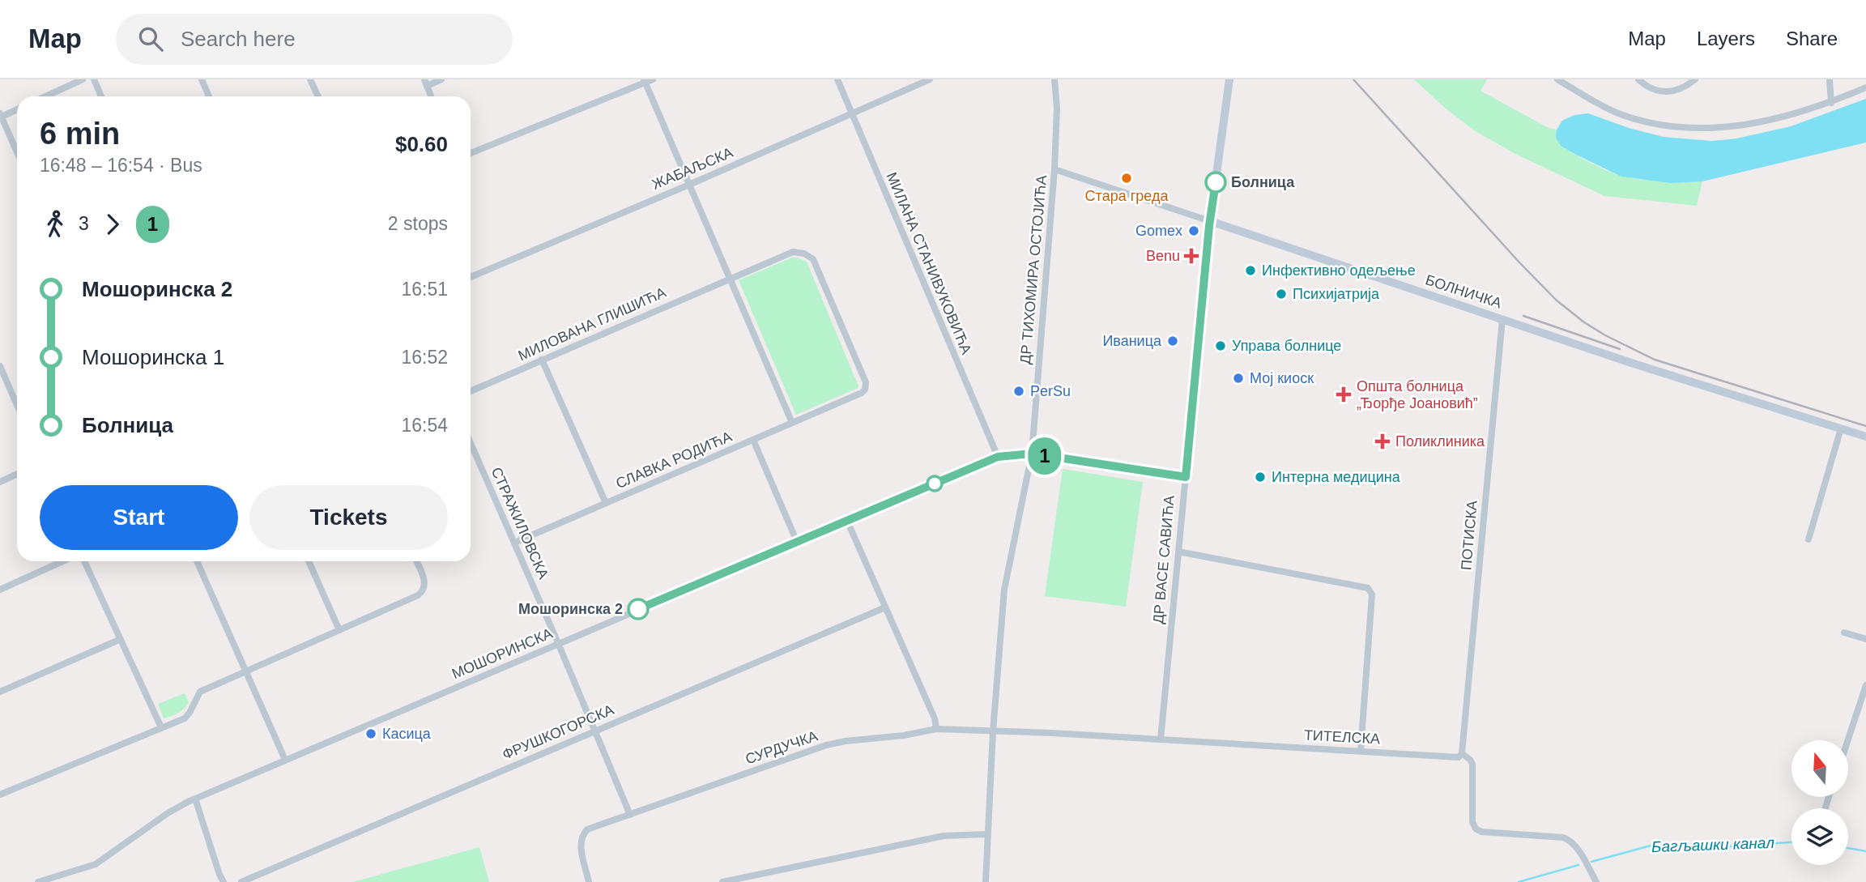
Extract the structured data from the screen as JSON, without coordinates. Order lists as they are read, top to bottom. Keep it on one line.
{"streets":{"street":["ЖАБАЉСКА","МИЛАНА СТАНИВУКОВИЋА","ДР ТИХОМИРА ОСТОЈИЋА","БОЛНИЧКА","МИЛОВАНА ГЛИШИЋА","СЛАВКА РОДИЋА","СТРАЖИЛОВСКА","ПОТИСКА","ДР ВАСЕ САВИЋА","МОШОРИНСКА","ФРУШКОГОРСКА","ТИТЕЛСКА","СУРДУЧКА"]},"crossings":[["ЖАБАЉСКА","МИЛАНА СТАНИВУКОВИЋА"],["МИЛАНА СТАНИВУКОВИЋА","МОШОРИНСКА"],["ДР ТИХОМИРА ОСТОЈИЋА","БОЛНИЧКА"],["ДР ТИХОМИРА ОСТОЈИЋА","МОШОРИНСКА"],["ДР ТИХОМИРА ОСТОЈИЋА","ТИТЕЛСКА"],["ДР ТИХОМИРА ОСТОЈИЋА","СУРДУЧКА"],["БОЛНИЧКА","ПОТИСКА"],["БОЛНИЧКА","ДР ВАСЕ САВИЋА"],["МИЛОВАНА ГЛИШИЋА","СЛАВКА РОДИЋА"],["СЛАВКА РОДИЋА","СТРАЖИЛОВСКА"],["СТРАЖИЛОВСКА","МОШОРИНСКА"],["СТРАЖИЛОВСКА","ФРУШКОГОРСКА"],["СТРАЖИЛОВСКА","СУРДУЧКА"],["ПОТИСКА","ТИТЕЛСКА"],["ДР ВАСЕ САВИЋА","МОШОРИНСКА"],["ДР ВАСЕ САВИЋА","ТИТЕЛСКА"],["ТИТЕЛСКА","СУРДУЧКА"]],"water":["Багљашки канал"],"places":{"other":["Стара греда","Болница","Gomex","Инфективно одељење","Психијатрија","Иваница","Управа болнице","Мој киоск","PerSu","Интерна медицина","Мошоринска 2","Касица"],"health":["Benu","Општа болница „Ђорђе Јоановић”","Поликлиника"]},"lines":["bus line 1"],"north":"top","page":{"header":"Map","search":"Search here","nav":["Map","Layers","Share"],"on_map":"1","heading":["6 min","16:48 – 16:54 · Bus","$0.60"],"legs":["3","1","2 stops"],"list":[{"name":"Мошоринска 2","value":"16:51"},{"name":"Мошоринска 1","value":"16:52"},{"name":"Болница","value":"16:54"}],"buttons":["Start","Tickets"]}}
